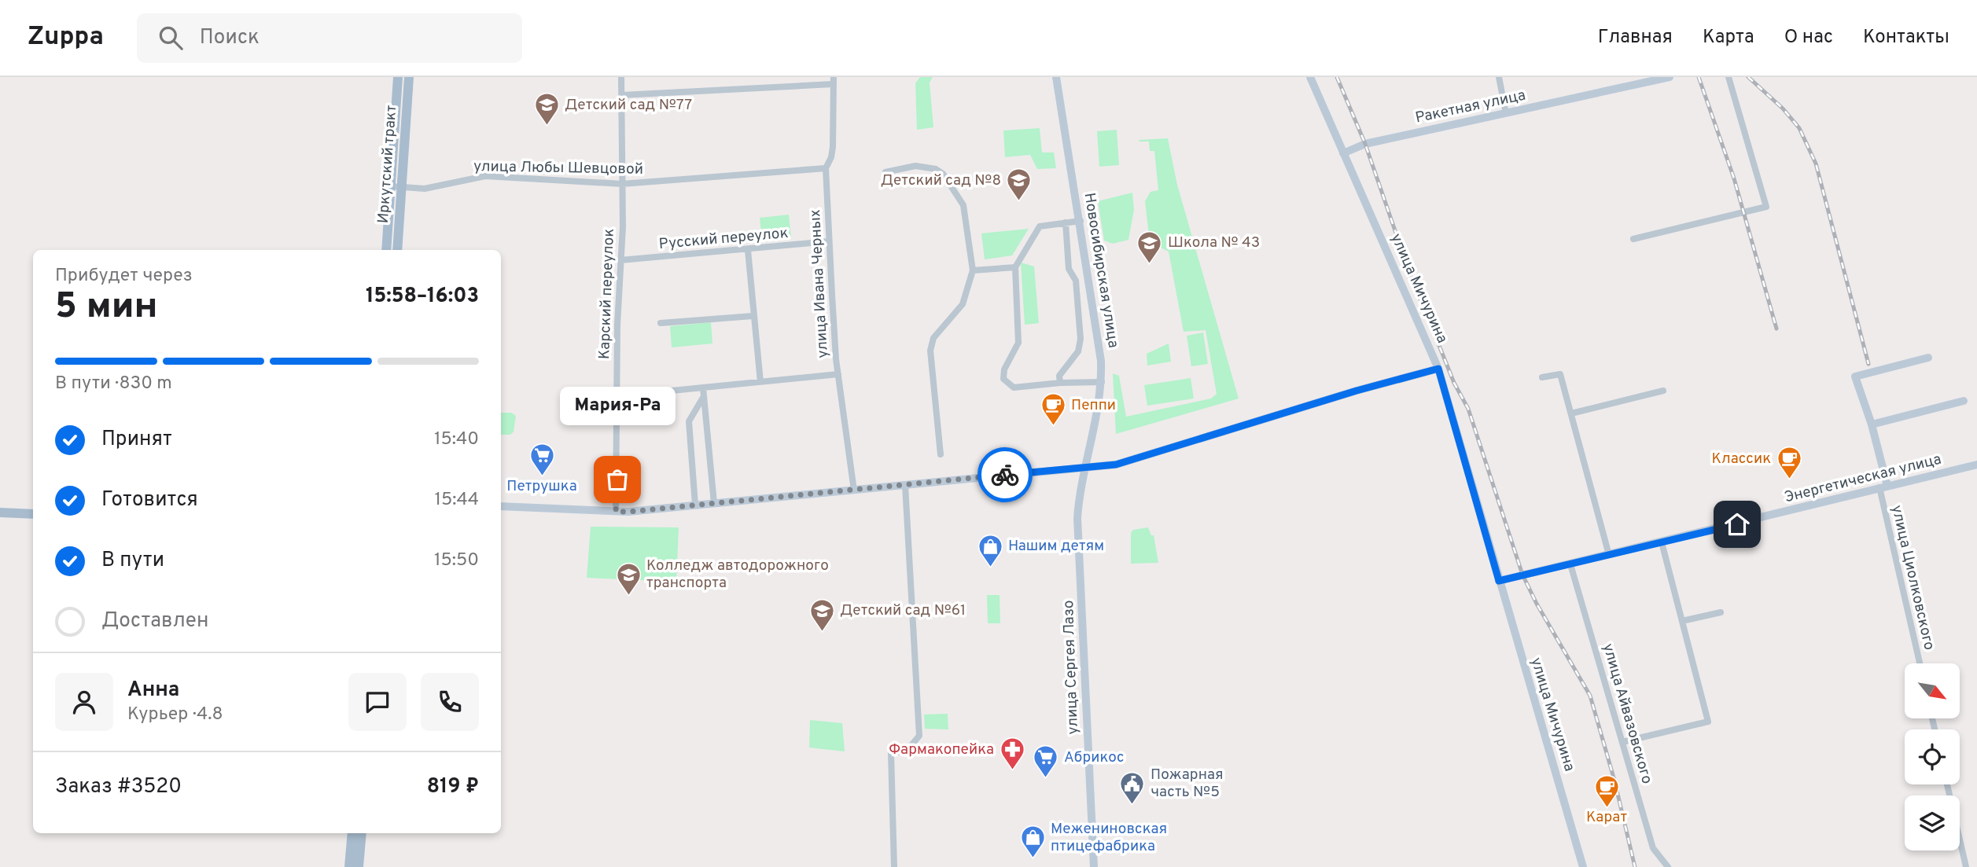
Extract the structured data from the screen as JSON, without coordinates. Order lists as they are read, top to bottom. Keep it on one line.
{"streets":{"main road":["Иркутский тракт"],"street":["Ракетная улица","улица Любы Шевцовой","Русский переулок","Новосибирская улица","улица Ивана Черных","улица Мичурина","Карский переулок","Энергетическая улица","улица Циолковского","улица Сергея Лазо","улица Айвазовского"]},"crossings":[["Ракетная улица","улица Мичурина"],["Иркутский тракт","улица Любы Шевцовой"],["улица Любы Шевцовой","улица Ивана Черных"],["улица Любы Шевцовой","Карский переулок"],["Русский переулок","улица Ивана Черных"],["Русский переулок","Карский переулок"],["Новосибирская улица","улица Сергея Лазо"],["улица Мичурина","Энергетическая улица"],["Энергетическая улица","улица Циолковского"],["Энергетическая улица","улица Айвазовского"]],"places":{"school or university":["Детский сад №77","Детский сад №8","Школа № 43","Колледж автодорожного транспорта","Детский сад №61"],"cafe":["Пеппи","Классик","Карат"],"supermarket":["Петрушка","Абрикос"],"other":["Мария-Ра"],"shop":["Нашим детям","Межениновская птицефабрика"],"pharmacy":["Фармакопейка"],"public building":["Пожарная часть №5"]},"north":"bottom right","page":{"header":"Zuppa","search":"Поиск","nav":["Главная","Карта","О нас","Контакты"],"heading":["5 мин","Прибудет через","15:58–16:03"],"panel":["Анна","Курьер · 4.8","Заказ #3520","819 ₽"],"bar":"В пути · 830 m","bubble":"Мария-Ра","list":[["Принят","15:40"],["Готовится","15:44"],["В пути","15:50"],"Доставлен"]}}
